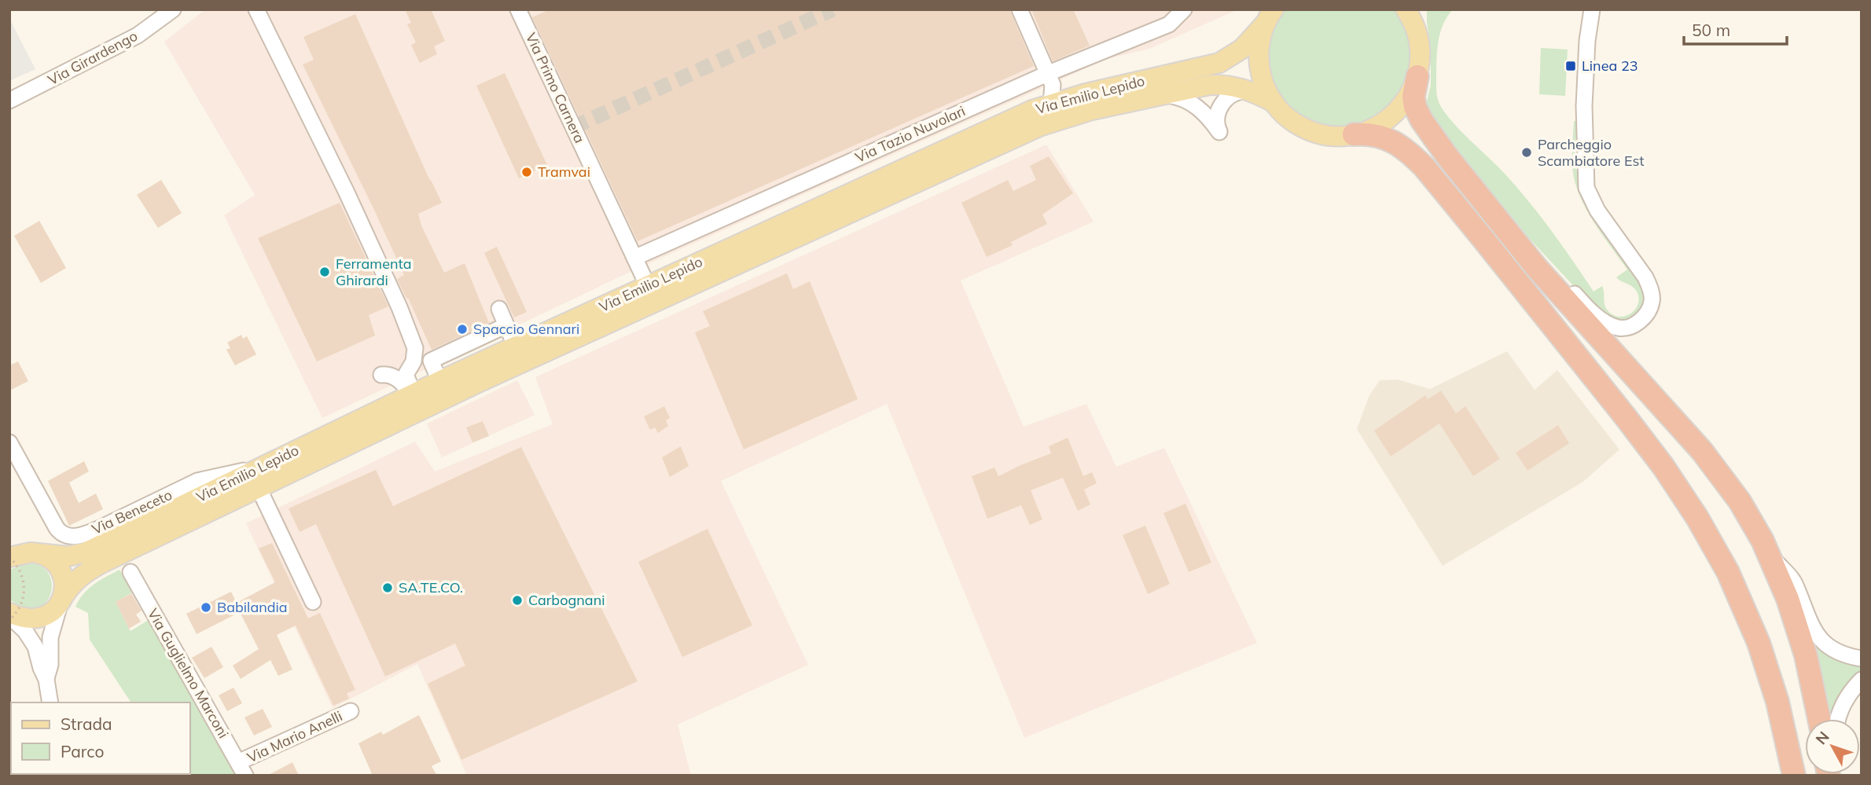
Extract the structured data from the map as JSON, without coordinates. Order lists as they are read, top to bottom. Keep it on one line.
{"streets":{"main road":["Via Emilio Lepido"],"street":["Via Girardengo","Via Primo Carnera","Via Tazio Nuvolari","Via Beneceto","Via Guglielmo Marconi","Via Mario Anelli"]},"crossings":[["Via Primo Carnera","Via Emilio Lepido"],["Via Primo Carnera","Via Tazio Nuvolari"],["Via Emilio Lepido","Via Beneceto"],["Via Guglielmo Marconi","Via Mario Anelli"]],"places":{"transit":["Linea 23"],"other":["Parcheggio Scambiatore Est","Tramvai","Ferramenta Ghirardi","Spaccio Gennari","SA.TE.CO.","Carbognani","Babilandia"]},"legend":["Strada","Parco"],"scale_bar":"50 m","north":"top left"}
